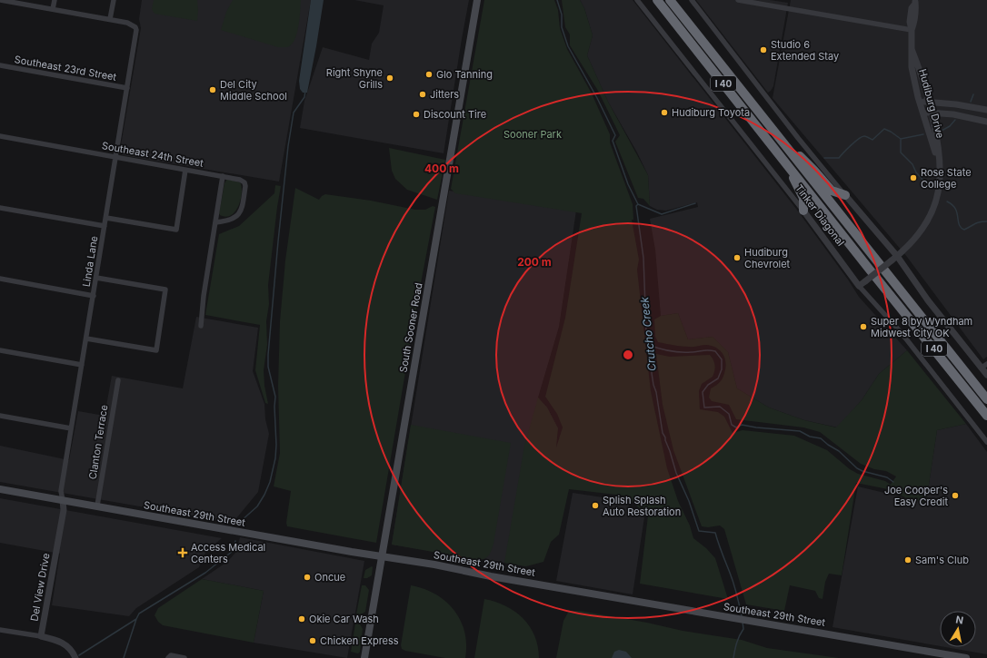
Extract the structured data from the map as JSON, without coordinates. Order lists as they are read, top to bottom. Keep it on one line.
{"streets":{"highway":["I 40","Tinker Diagonal"],"main road":["South Sooner Road","Southeast 29th Street"],"street":["Southeast 23rd Street","Hudiburg Drive","Southeast 24th Street","Linda Lane","Clanton Terrace","Del View Drive"]},"crossings":[["Southeast 23rd Street","Linda Lane"],["Hudiburg Drive","Tinker Diagonal"],["Southeast 24th Street","Linda Lane"],["Linda Lane","Southeast 29th Street"],["Linda Lane","Del View Drive"],["South Sooner Road","Southeast 29th Street"],["Clanton Terrace","Southeast 29th Street"],["Southeast 29th Street","Del View Drive"]],"water":["Crutcho Creek"],"parks":["Sooner Park"],"places":{"other":["Studio 6 Extended Stay","Glo Tanning","Right Shyne Grills","Del City Middle School","Jitters","Hudiburg Toyota","Discount Tire","Rose State College","Hudiburg Chevrolet","Super 8 by Wyndham Midwest City OK","Joe Cooper's Easy Credit","Splish Splash Auto Restoration","Sam's Club","Oncue","Okie Car Wash","Chicken Express"],"health":["Access Medical Centers"]},"north":"top","rings":["400 m","200 m"]}
